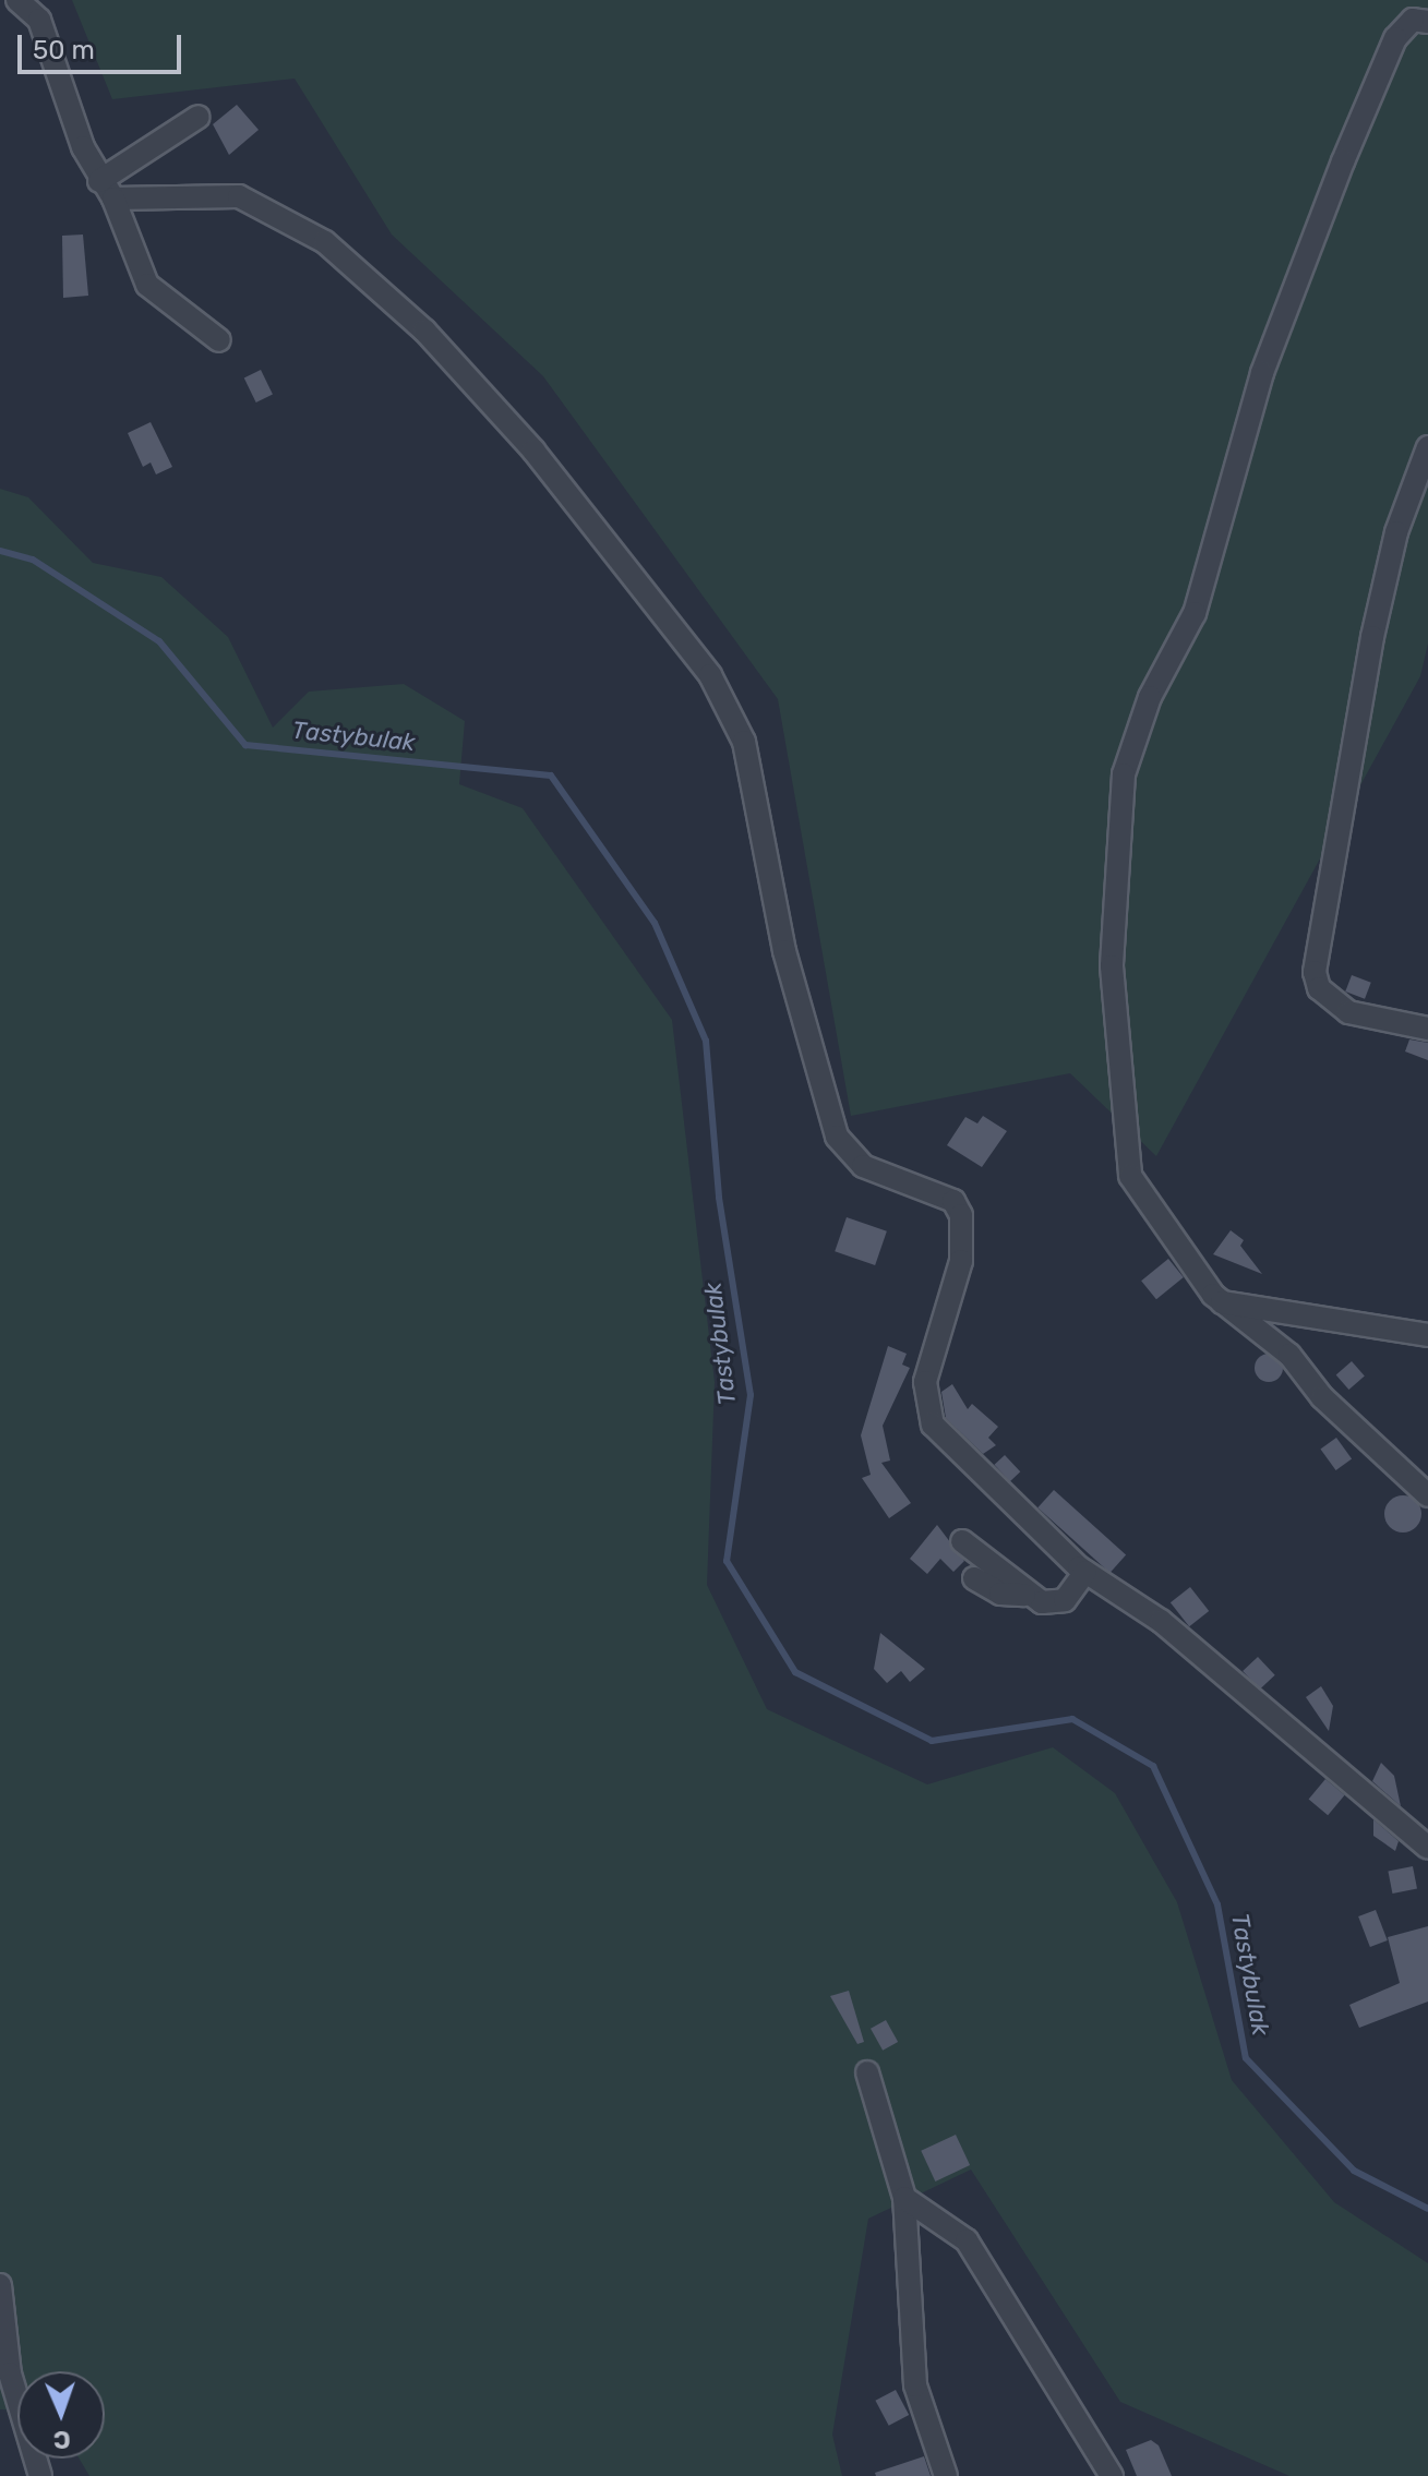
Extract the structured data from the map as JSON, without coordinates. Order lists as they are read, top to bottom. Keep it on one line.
{"water":["Tastybulak"],"scale_bar":"50 m","north":"bottom"}
